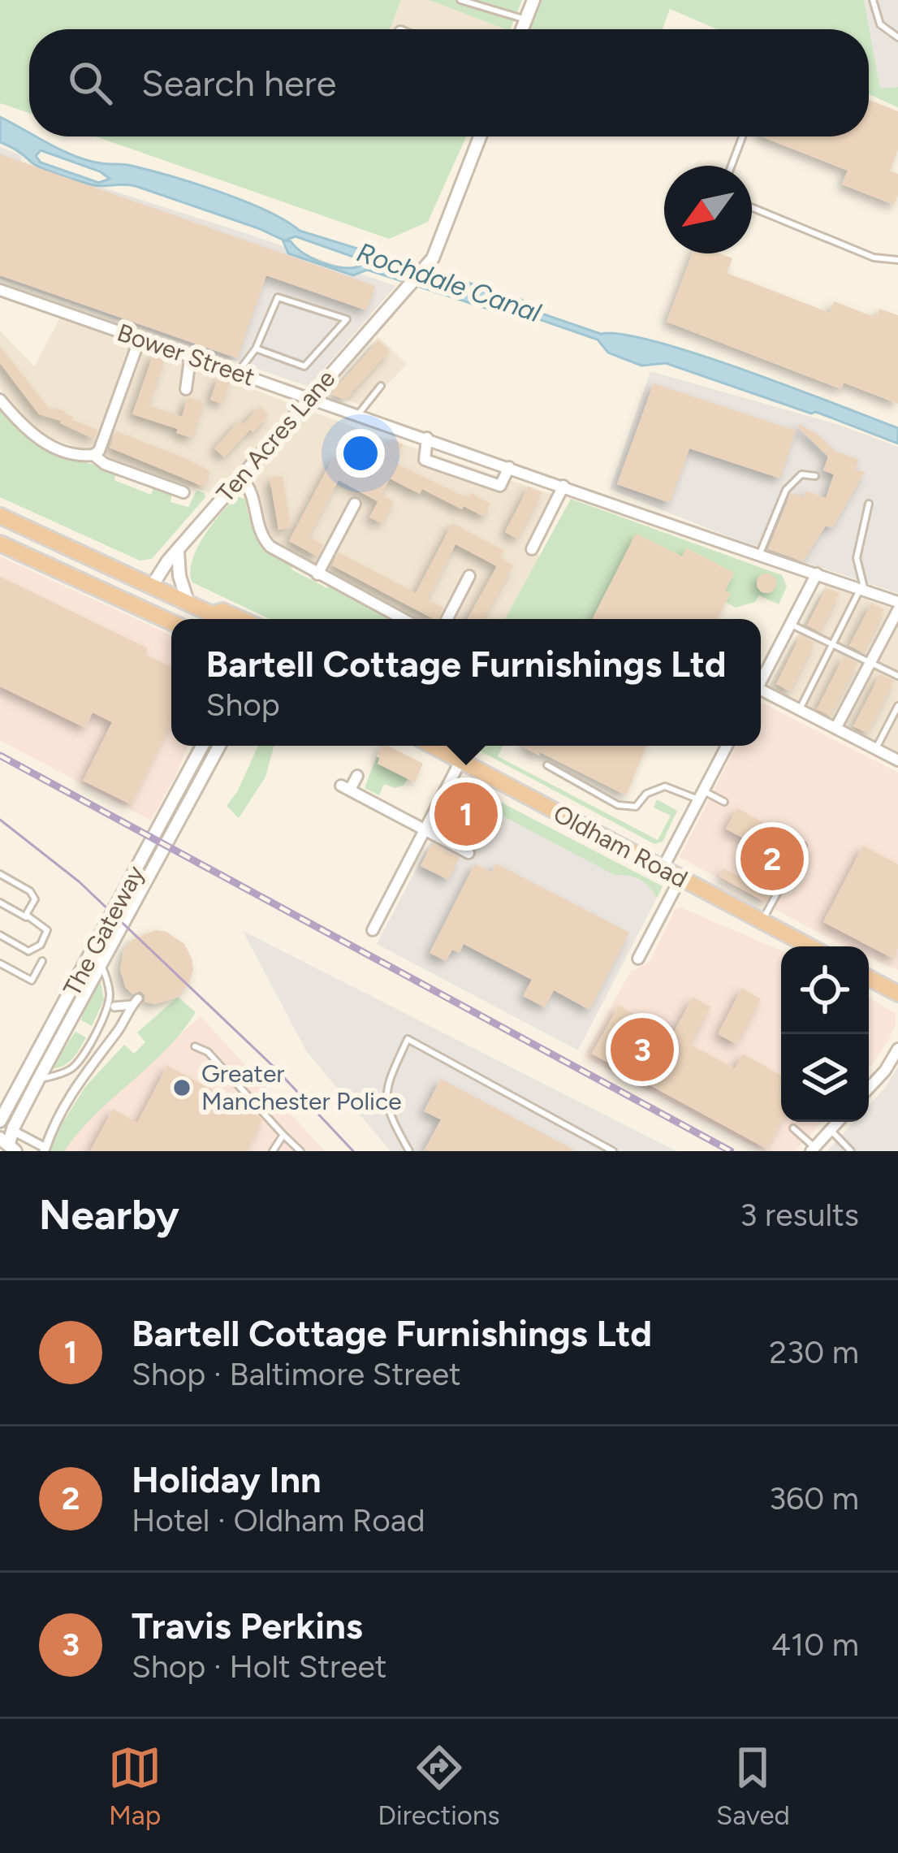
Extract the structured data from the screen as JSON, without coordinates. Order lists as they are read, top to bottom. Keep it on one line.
{"streets":{"highway":["Oldham Road"],"street":["Bower Street","Ten Acres Lane","The Gateway"]},"crossings":[["Bower Street","Ten Acres Lane"]],"water":["Rochdale Canal"],"places":["Greater Manchester Police"],"north":"bottom left","page":{"search":"Search here","popup":["Bartell Cottage Furnishings Ltd","Shop"],"pins":["1","2","3"],"heading":["Nearby","3 results"],"list":[{"mark":"1","name":"Bartell Cottage Furnishings Ltd","note":"Shop · Baltimore Street","value":"230 m"},{"mark":"2","name":"Holiday Inn","note":"Hotel · Oldham Road","value":"360 m"},{"mark":"3","name":"Travis Perkins","note":"Shop · Holt Street","value":"410 m"}],"nav":["Map","Directions","Saved"]}}
